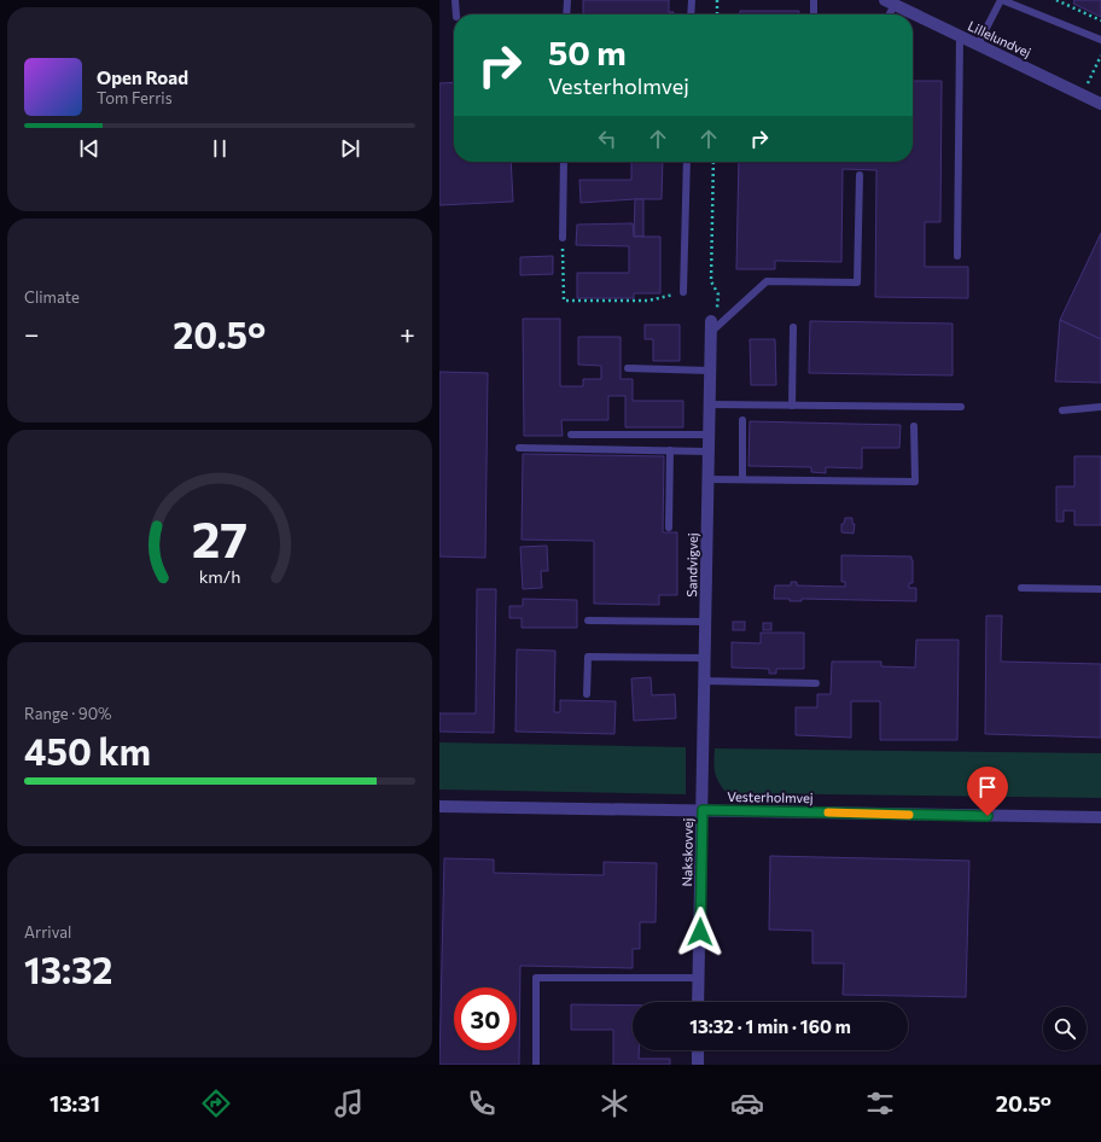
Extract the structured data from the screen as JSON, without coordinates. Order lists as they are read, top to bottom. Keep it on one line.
{"streets":{"street":["Lillelundvej","Sandvigvej","Vesterholmvej","Nakskovvej"]},"crossings":[["Sandvigvej","Vesterholmvej"],["Sandvigvej","Nakskovvej"],["Vesterholmvej","Nakskovvej"]],"page":{"turn":["50 m","Vesterholmvej"],"song":["Open Road","Tom Ferris"],"tile":["Climate",["Range · 90%","450 km"],["Arrival","13:32"]],"heat":["−","20.5°","+"],"limit":"30","trip":"13:32 · 1 min · 160 m","tabs":["13:31","20.5°"],"gauge":["27","km/h"]}}
